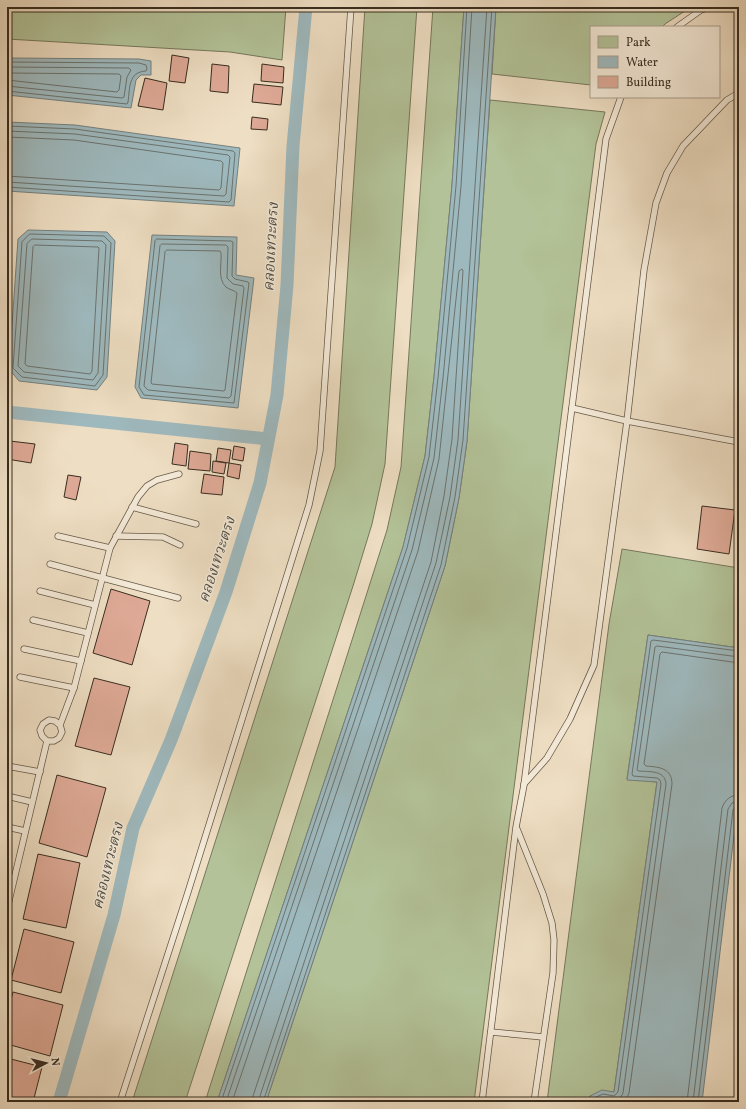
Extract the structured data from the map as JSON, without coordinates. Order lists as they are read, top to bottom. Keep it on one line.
{"water":["คลองเทวะตรง"],"legend":["Park","Water","Building"],"north":"right"}
